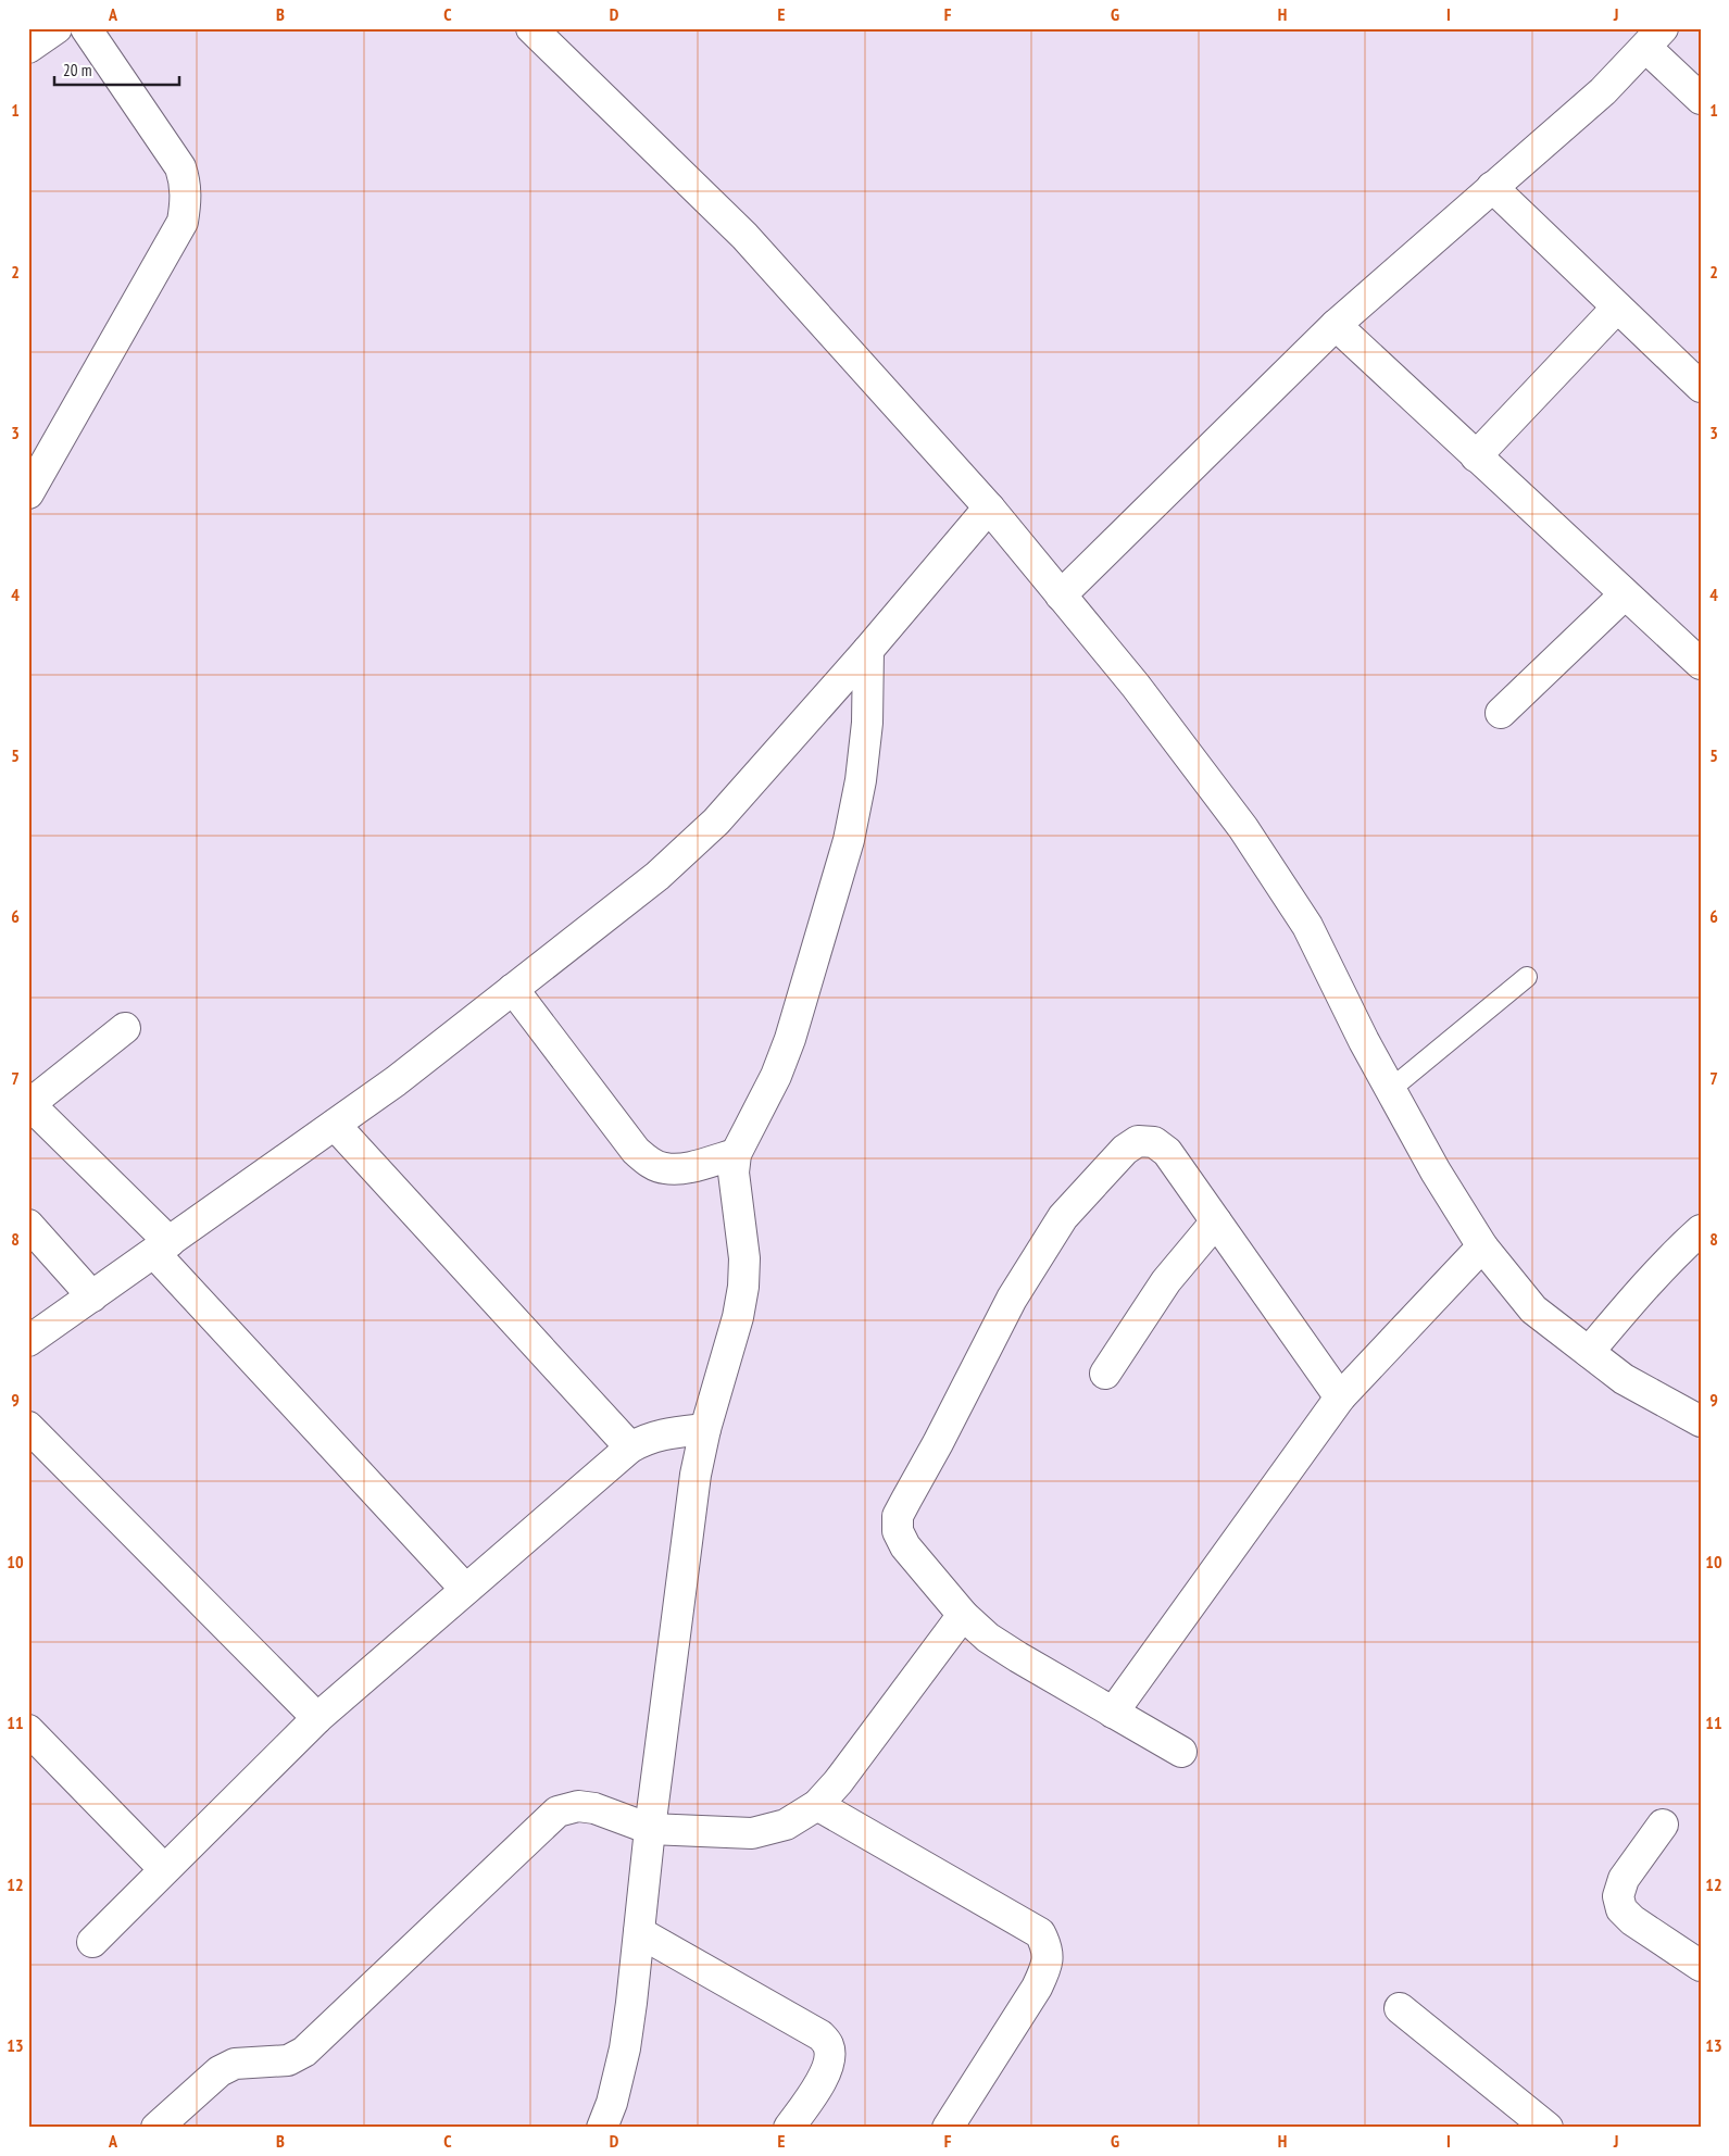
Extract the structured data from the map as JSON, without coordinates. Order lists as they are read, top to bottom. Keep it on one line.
{"scale_bar":"20 m","grid":{"columns":["A","B","C","D","E","F","G","H","I","J"],"rows":["1","2","3","4","5","6","7","8","9","10","11","12","13"]}}
